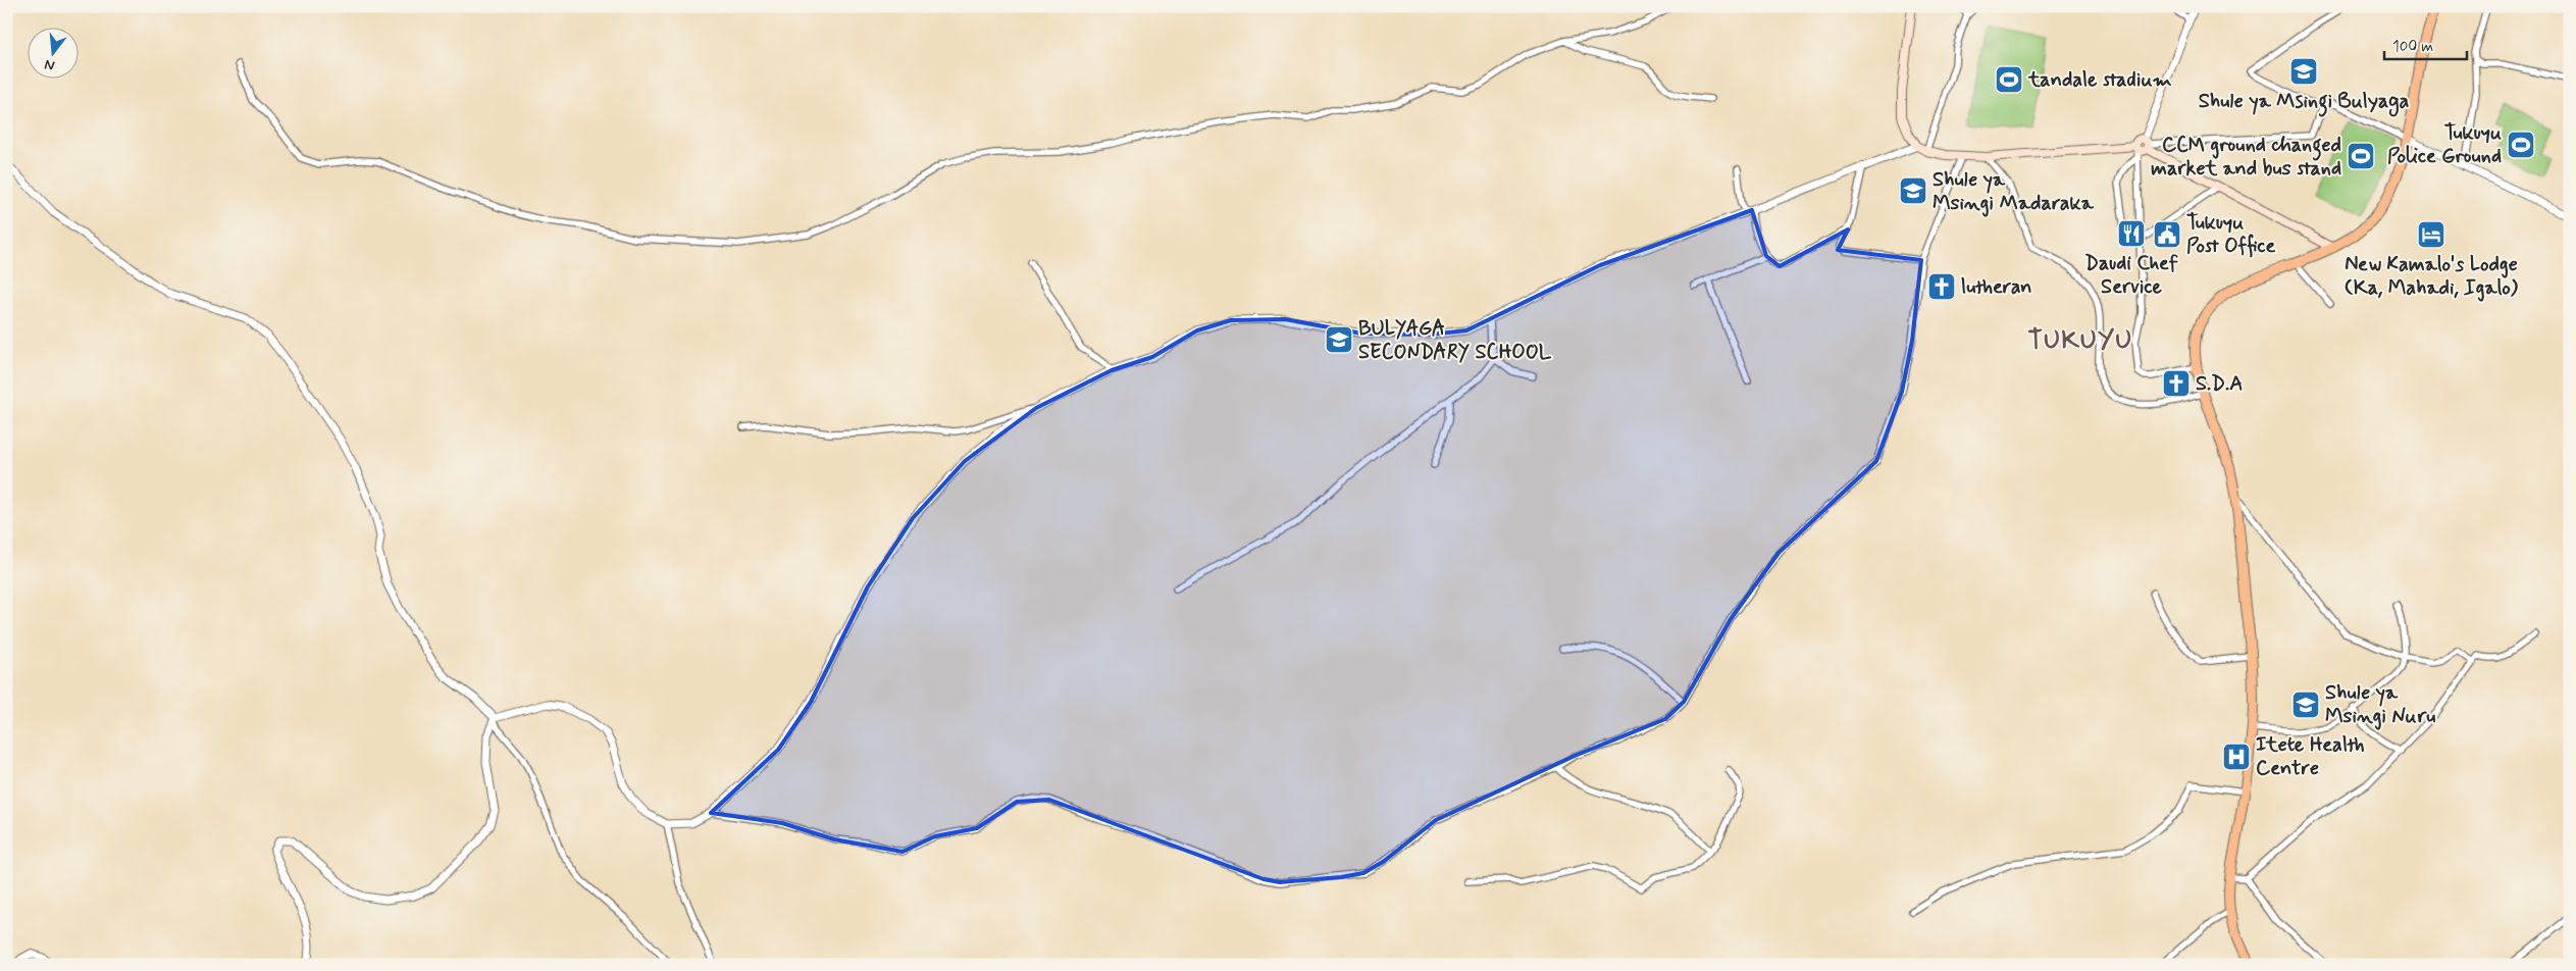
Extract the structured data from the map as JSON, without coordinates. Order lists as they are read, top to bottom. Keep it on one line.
{"districts":["TUKUYU"],"places":{"school or university":["Shule ya Msingi Bulyaga","Shule ya Msingi Madaraka","BULYAGA SECONDARY SCHOOL","Shule ya Msingi Nuru"],"sports":["tandale stadium","Tukuyu Police Ground","CCM ground changed market and bus stand"],"restaurant":["Daudi Chef Service"],"public building":["Tukuyu Post Office"],"hotel":["New Kamalo's Lodge (Ka, Mahadi, Igalo)"],"church":["lutheran","S.D.A"],"hospital":["Itete Health Centre"]},"scale_bar":"100 m","north":"bottom"}
